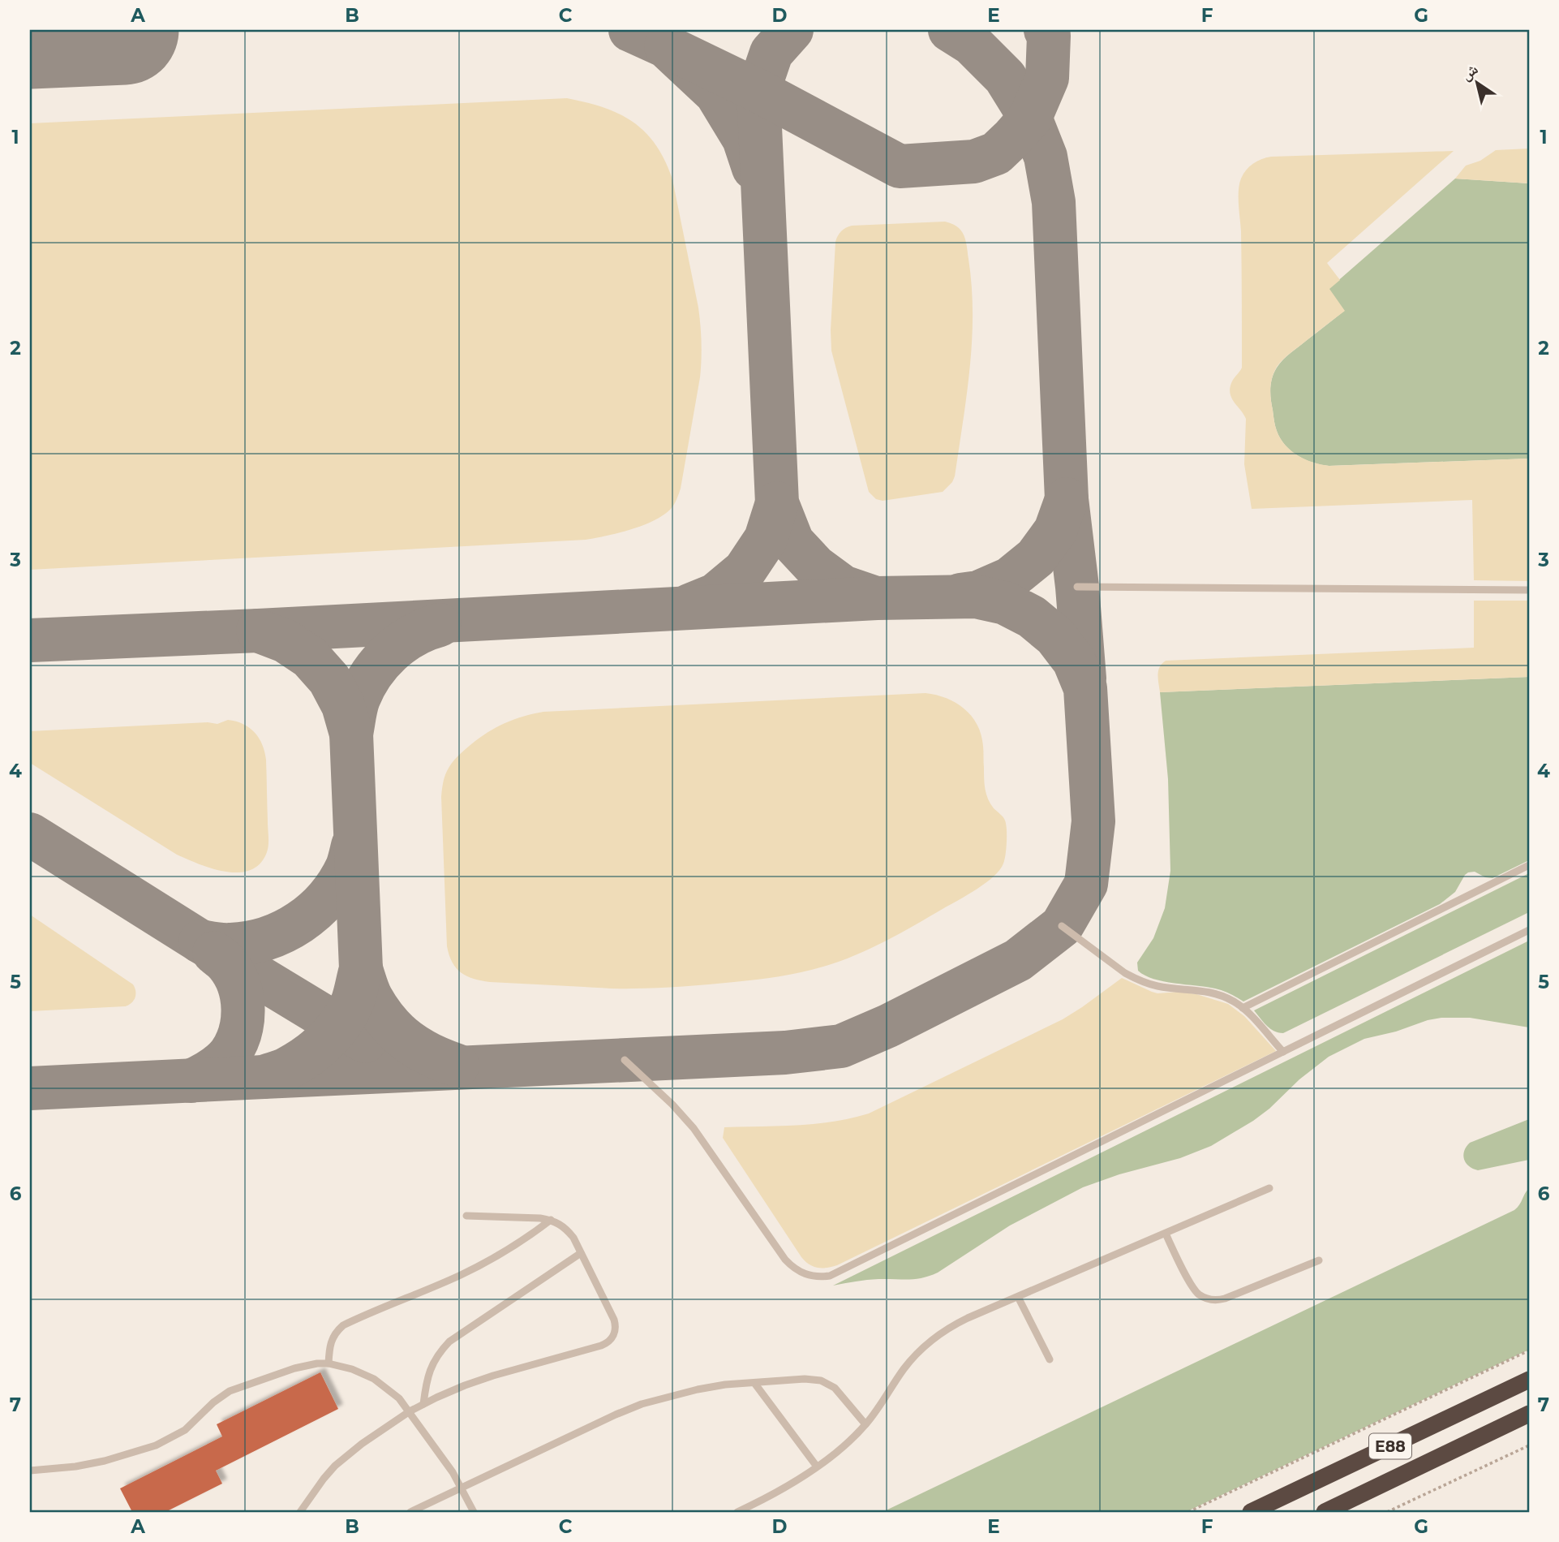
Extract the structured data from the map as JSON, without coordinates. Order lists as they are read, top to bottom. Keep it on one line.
{"streets":{"highway":["E88"]},"north":"top left","grid":{"columns":["A","B","C","D","E","F","G"],"rows":["1","2","3","4","5","6","7"]}}
